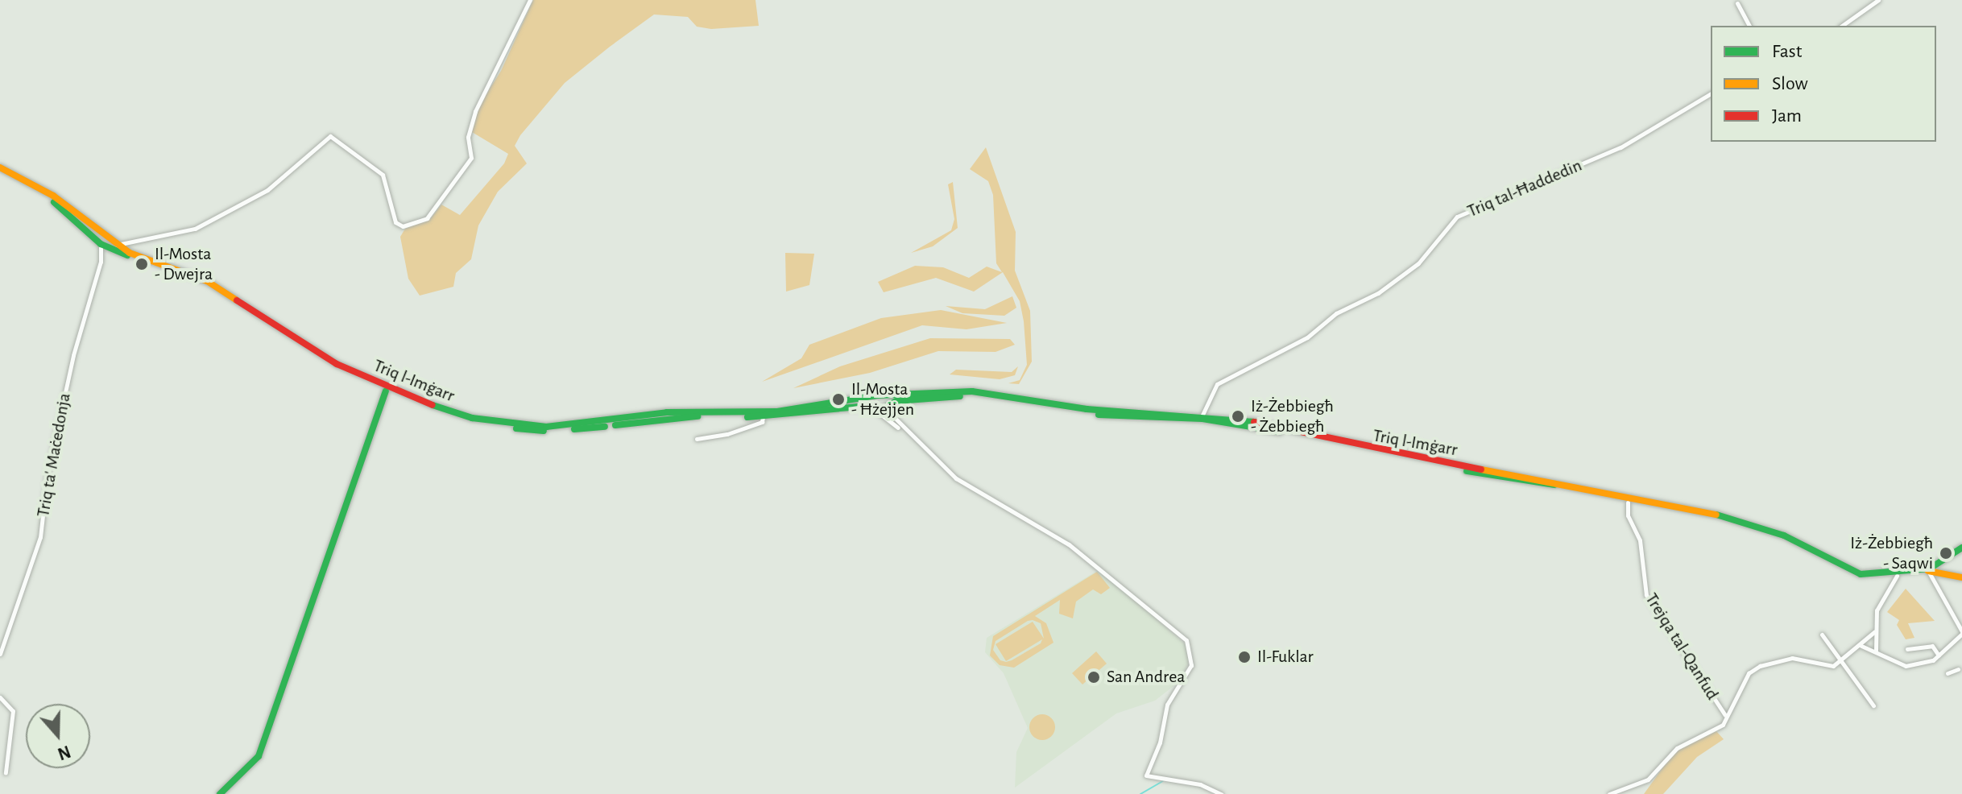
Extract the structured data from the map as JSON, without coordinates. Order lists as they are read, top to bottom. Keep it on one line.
{"streets":{"main road":["Triq l-Imġarr"],"street":["Triq tal-Ħaddedin","Triq ta' Maċedonja","Trejqa tal-Qanfud"]},"crossings":[["Triq tal-Ħaddedin","Triq l-Imġarr"],["Triq l-Imġarr","Triq ta' Maċedonja"],["Triq l-Imġarr","Trejqa tal-Qanfud"]],"places":["Il-Mosta - Dwejra","Il-Mosta - Ħżejjen","Iż-Żebbiegħ - Żebbiegħ","Iż-Żebbiegħ - Saqwi","Il-Fuklar","San Andrea"],"legend":["Fast","Slow","Jam"],"north":"bottom"}
